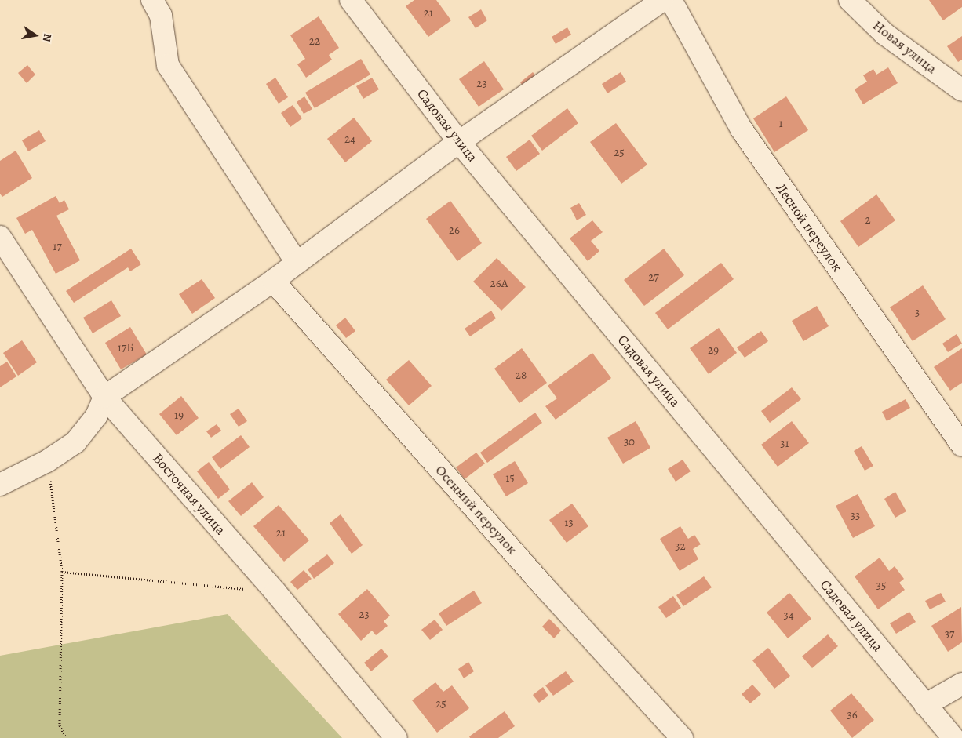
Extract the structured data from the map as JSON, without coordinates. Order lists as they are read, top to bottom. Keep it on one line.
{"streets":{"street":["Новая улица","Садовая улица","Лесной переулок","Восточная улица","Осенний переулок"]},"house_numbers":["21","22","23","1","24","25","2","26","17","27","26А","3","17Б","29","28","19","30","31","15","33","13","21","32","35","23","34","37","25","36"],"north":"right"}
